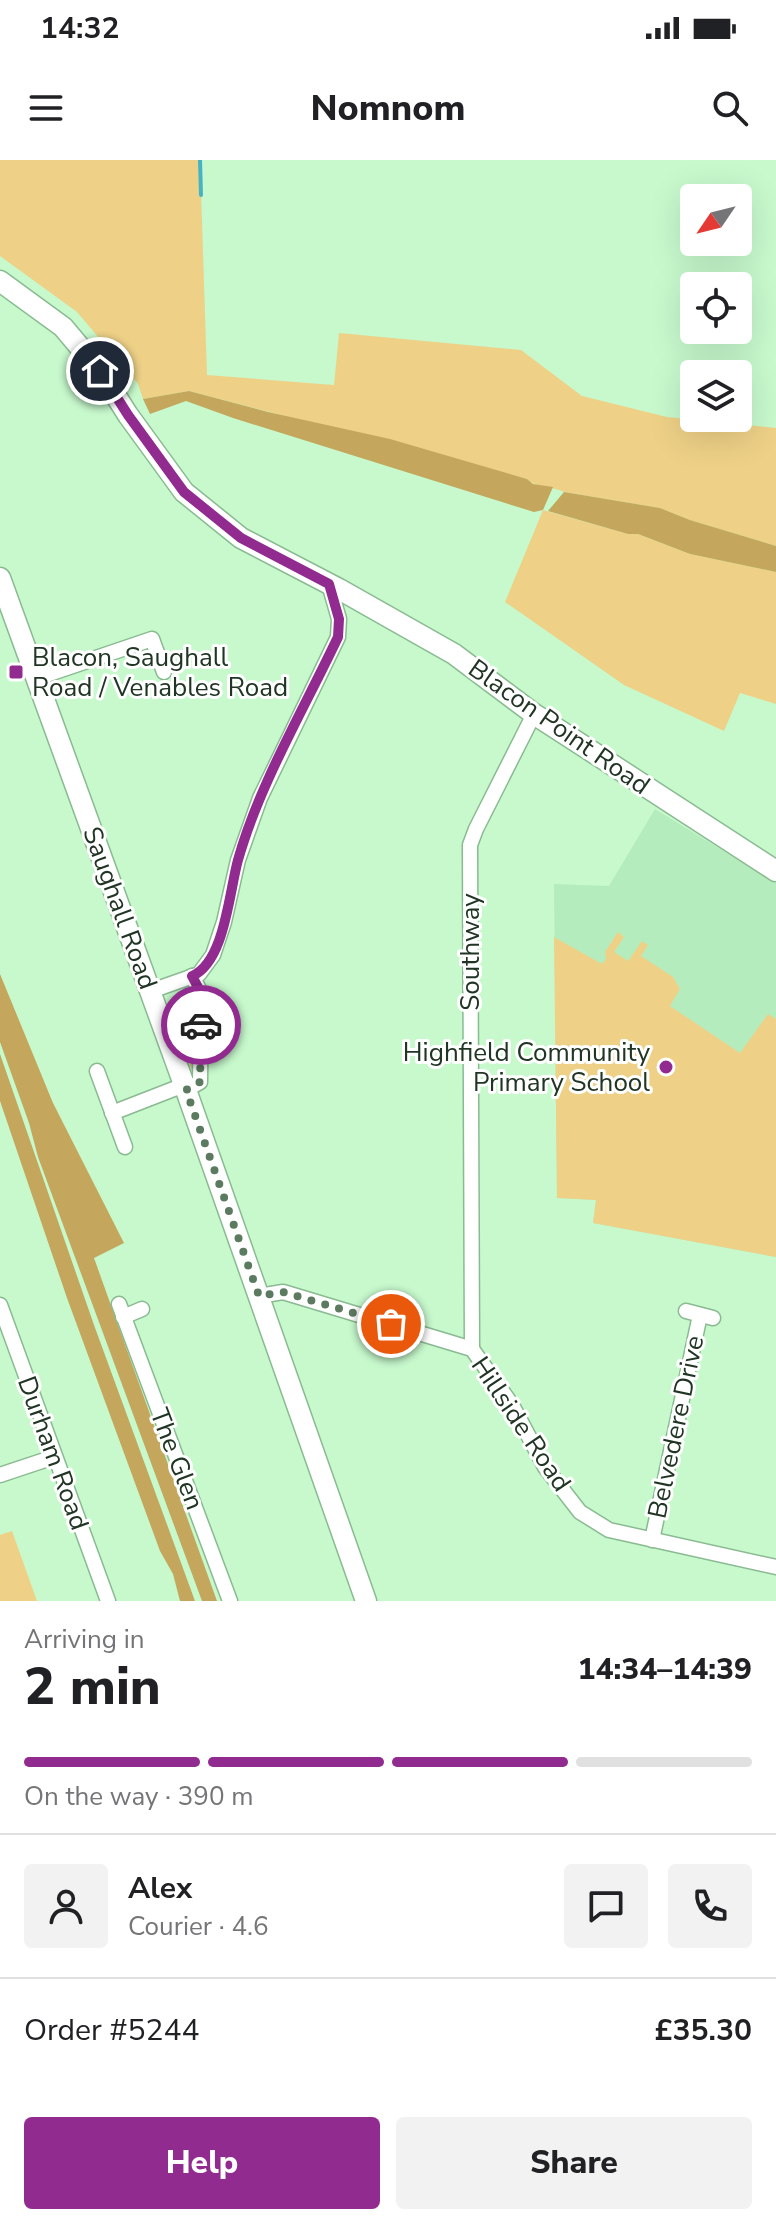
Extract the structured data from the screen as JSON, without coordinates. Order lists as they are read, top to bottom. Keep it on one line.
{"streets":{"street":["Blacon Point Road","Saughall Road","Southway","Hillside Road","Belvedere Drive","Durham Road","The Glen"]},"crossings":[["Blacon Point Road","Southway"],["Saughall Road","Hillside Road"],["Southway","Hillside Road"],["Hillside Road","Belvedere Drive"]],"places":{"transit":["Blacon, Saughall Road / Venables Road"],"other":["Highfield Community Primary School"]},"north":"bottom left","page":{"status":"14:32","header":"Nomnom","heading":["2 min","Arriving in","14:34–14:39"],"panel":["Alex","Courier · 4.6","Order #5244","£35.30"],"bar":"On the way · 390 m","buttons":["Help","Share"]}}
